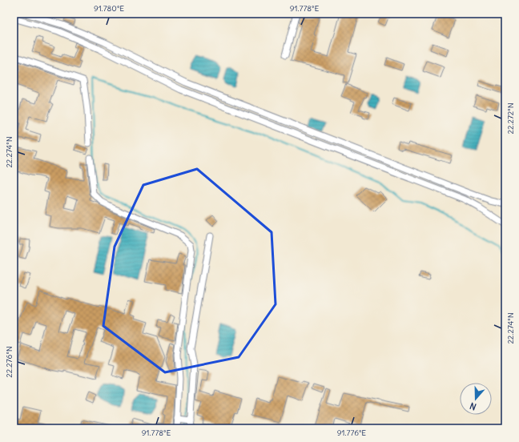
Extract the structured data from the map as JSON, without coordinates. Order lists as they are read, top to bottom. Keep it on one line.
{"north":"bottom","coordinates":["91.780°E","91.778°E","22.272°N","22.274°N","22.276°N","91.776°E"]}
